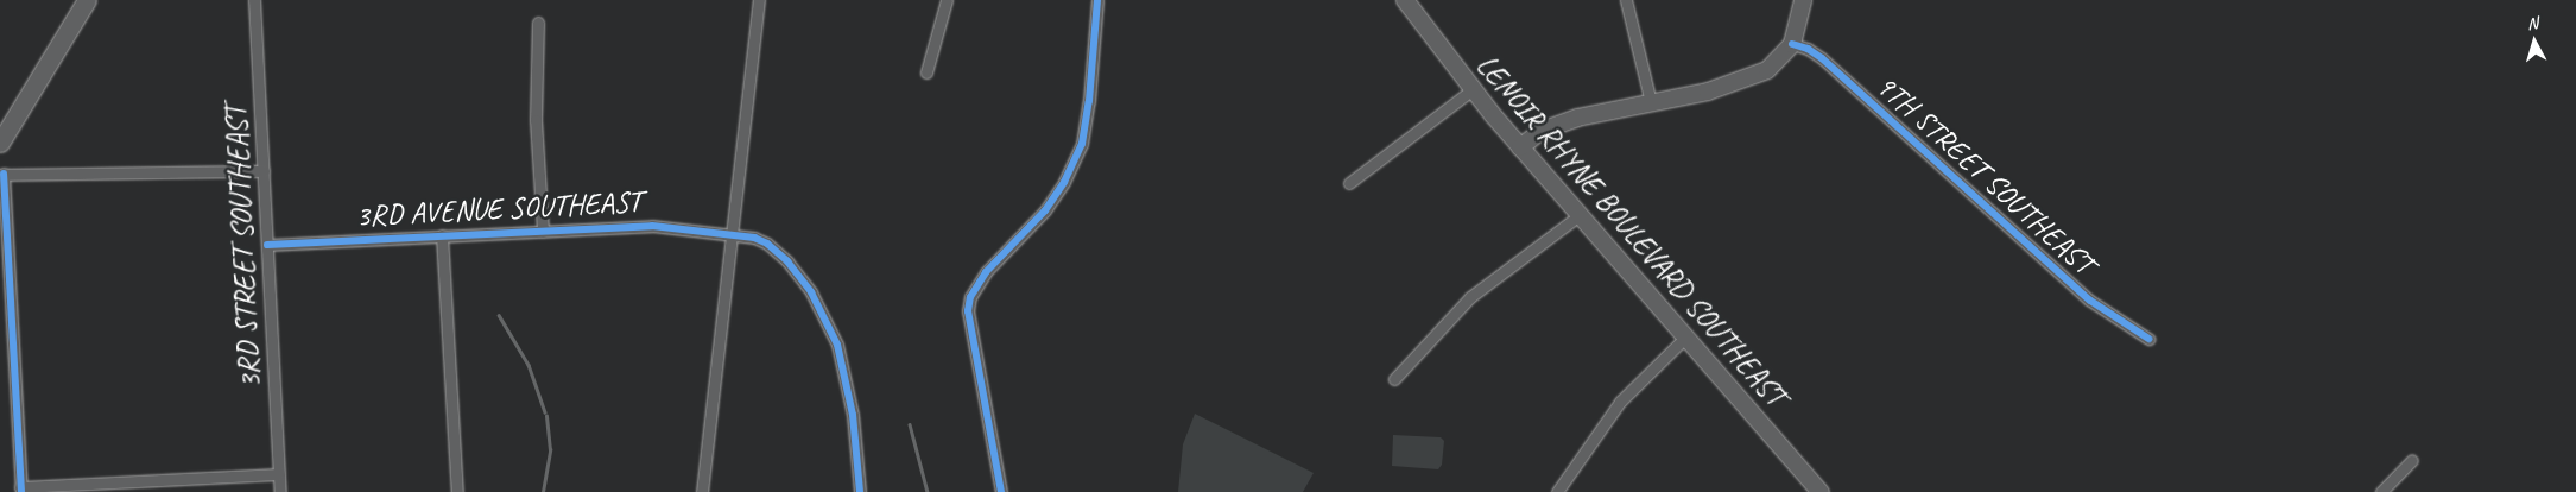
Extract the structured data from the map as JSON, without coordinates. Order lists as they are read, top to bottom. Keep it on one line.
{"streets":{"main road":["LENOIR RHYNE BOULEVARD SOUTHEAST"],"street":["9TH STREET SOUTHEAST","3RD AVENUE SOUTHEAST","3RD STREET SOUTHEAST"]},"crossings":[["3RD AVENUE SOUTHEAST","3RD STREET SOUTHEAST"]],"north":"top"}
